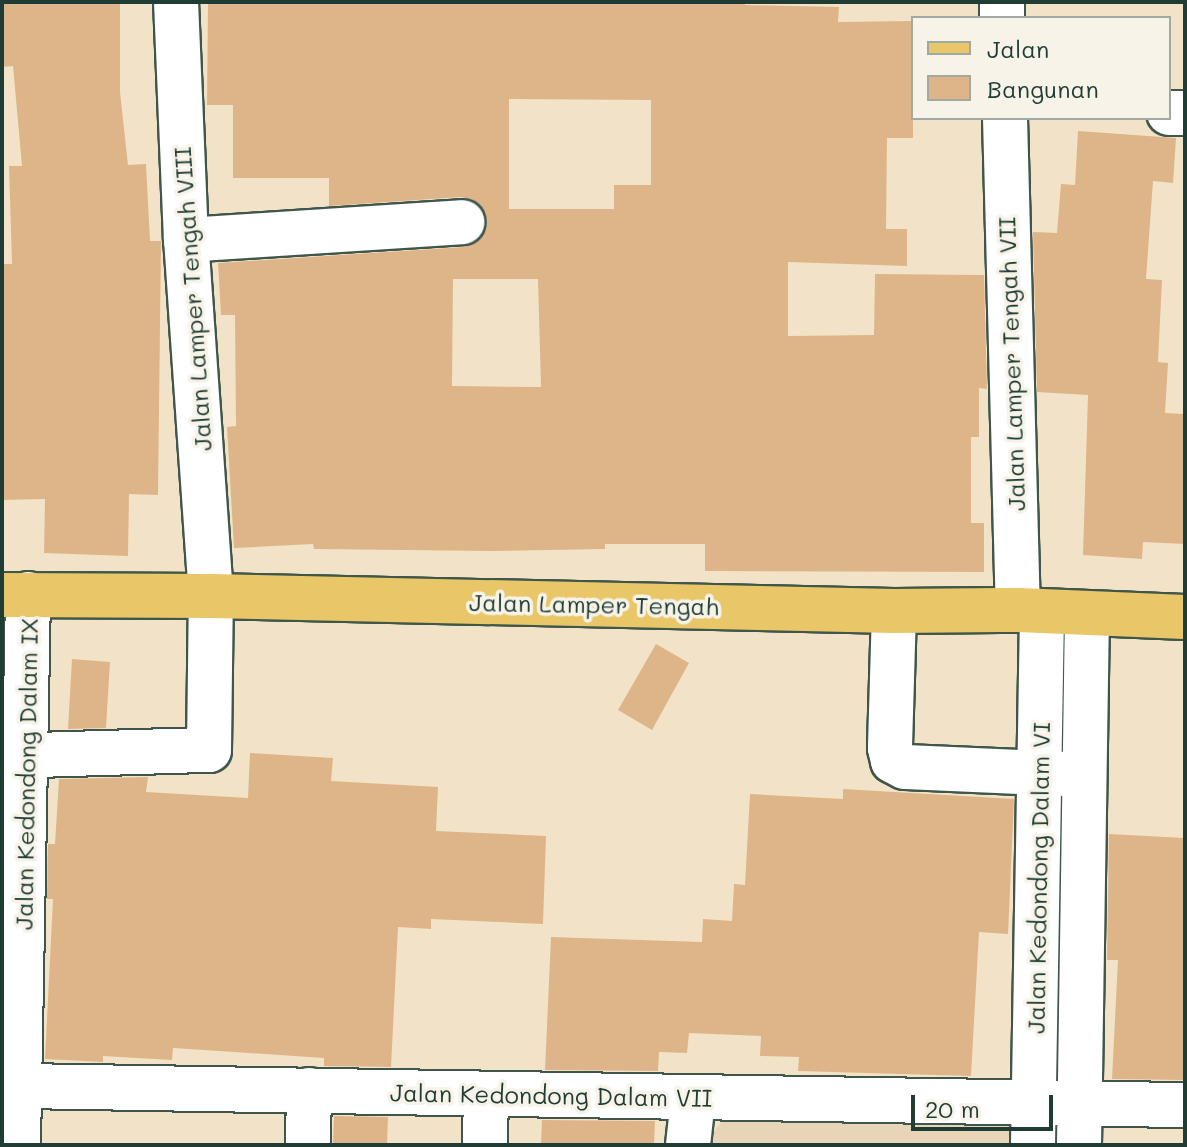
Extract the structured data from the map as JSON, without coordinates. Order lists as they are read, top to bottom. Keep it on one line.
{"streets":{"main road":["Jalan Lamper Tengah"],"street":["Jalan Lamper Tengah VIII","Jalan Lamper Tengah VII","Jalan Kedondong Dalam IX","Jalan Kedondong Dalam VI","Jalan Kedondong Dalam VII"]},"crossings":[["Jalan Lamper Tengah VIII","Jalan Lamper Tengah"],["Jalan Lamper Tengah VIII","Jalan Kedondong Dalam IX"],["Jalan Lamper Tengah VII","Jalan Lamper Tengah"],["Jalan Lamper Tengah VII","Jalan Kedondong Dalam VI"],["Jalan Lamper Tengah","Jalan Kedondong Dalam IX"],["Jalan Lamper Tengah","Jalan Kedondong Dalam VI"],["Jalan Kedondong Dalam IX","Jalan Kedondong Dalam VII"],["Jalan Kedondong Dalam VI","Jalan Kedondong Dalam VII"]],"legend":["Jalan","Bangunan"],"scale_bar":"20 m"}
